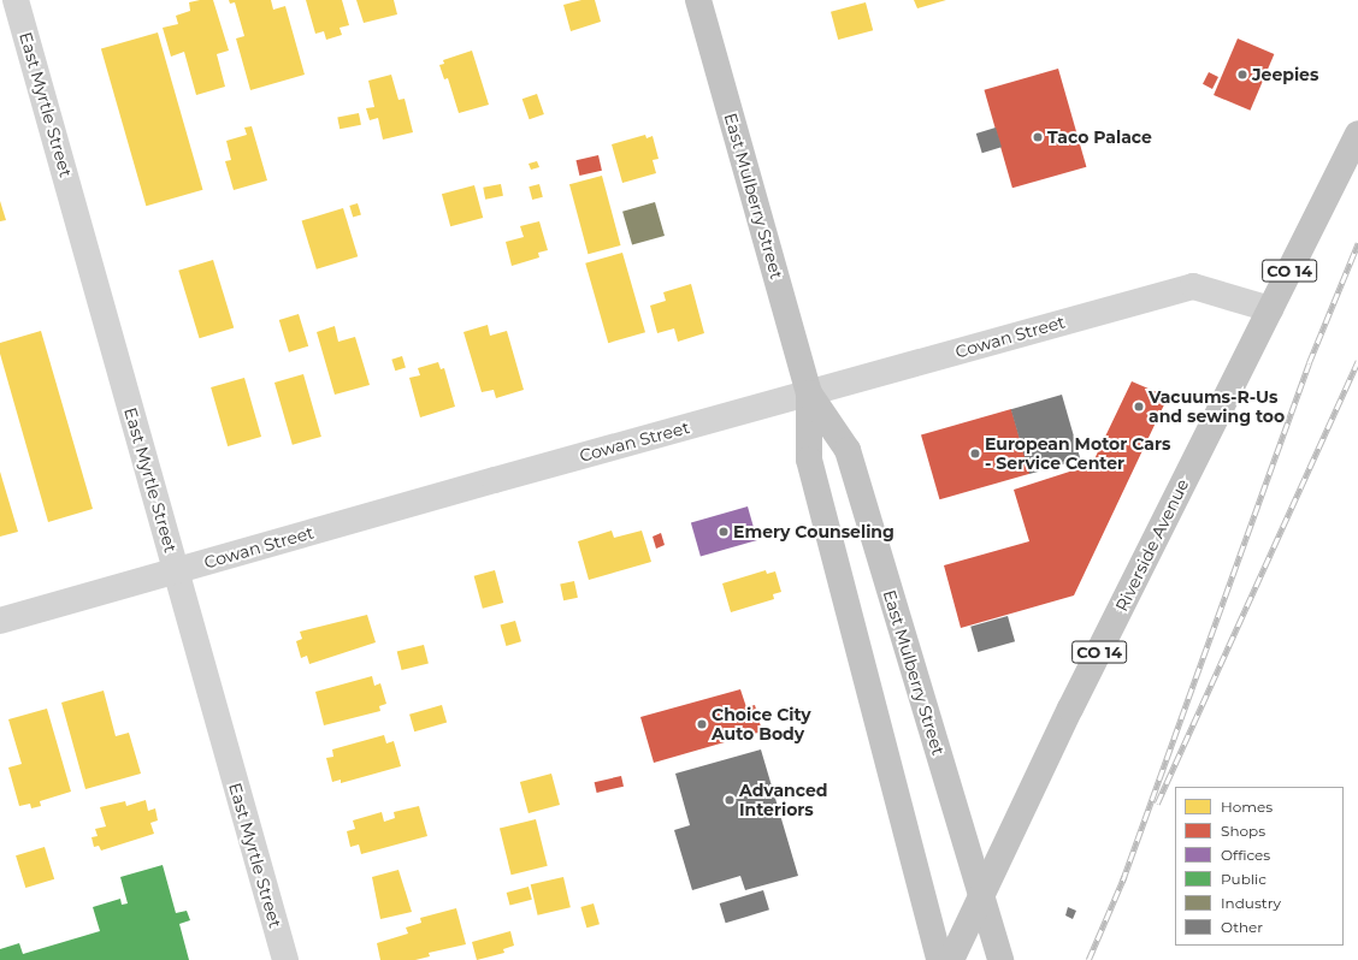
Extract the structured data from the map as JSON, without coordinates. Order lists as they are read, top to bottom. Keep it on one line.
{"streets":{"highway":["East Mulberry Street","CO 14","Riverside Avenue"],"street":["East Myrtle Street","Cowan Street"]},"crossings":[["East Myrtle Street","Cowan Street"],["East Mulberry Street","Cowan Street"],["East Mulberry Street","Riverside Avenue"],["Cowan Street","Riverside Avenue"]],"places":["Jeepies","Taco Palace","Vacuums-R-Us and sewing too","European Motor Cars - Service Center","Emery Counseling","Choice City Auto Body","Advanced Interiors"],"legend":["Homes","Shops","Offices","Public","Industry","Other"]}
